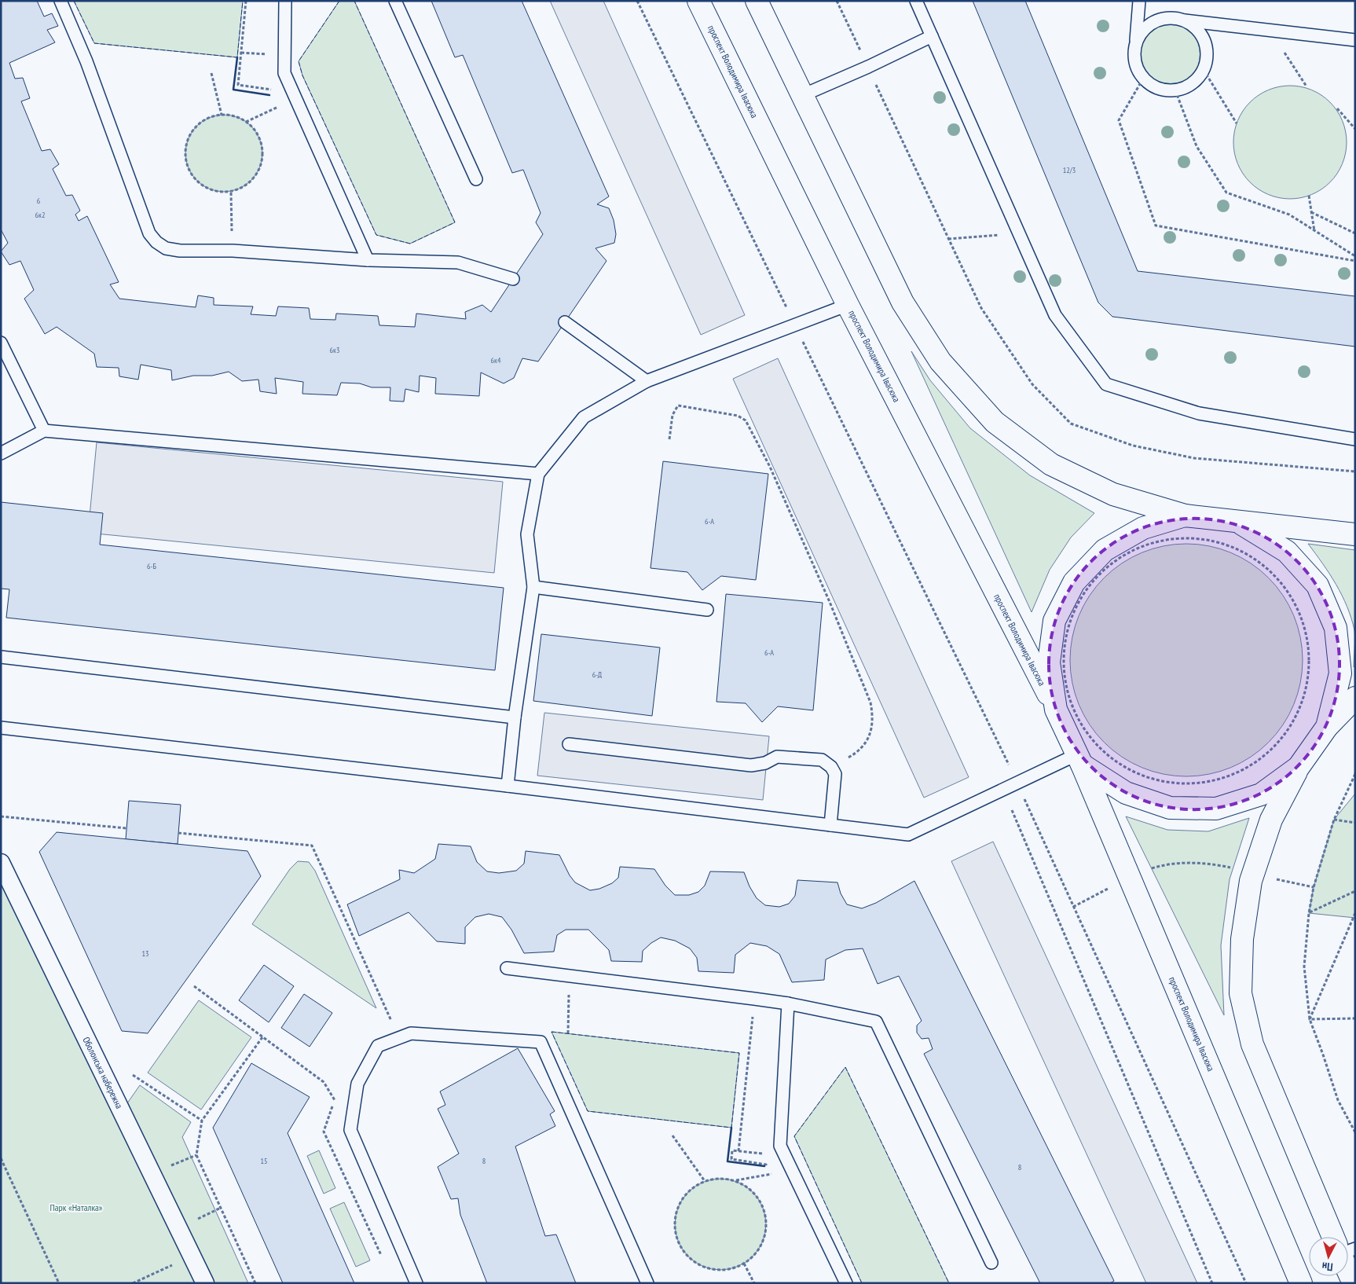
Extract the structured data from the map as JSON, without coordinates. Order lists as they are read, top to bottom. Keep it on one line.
{"streets":{"main road":["проспект Володимира Івасюка"],"street":["Оболонська набережна"]},"parks":["Парк «Наталка»"],"house_numbers":["12/3","6","6к2","6к3","6к4","6-А","6-Б","6-А","6-Д","13","15","8","8"],"north":"bottom"}
